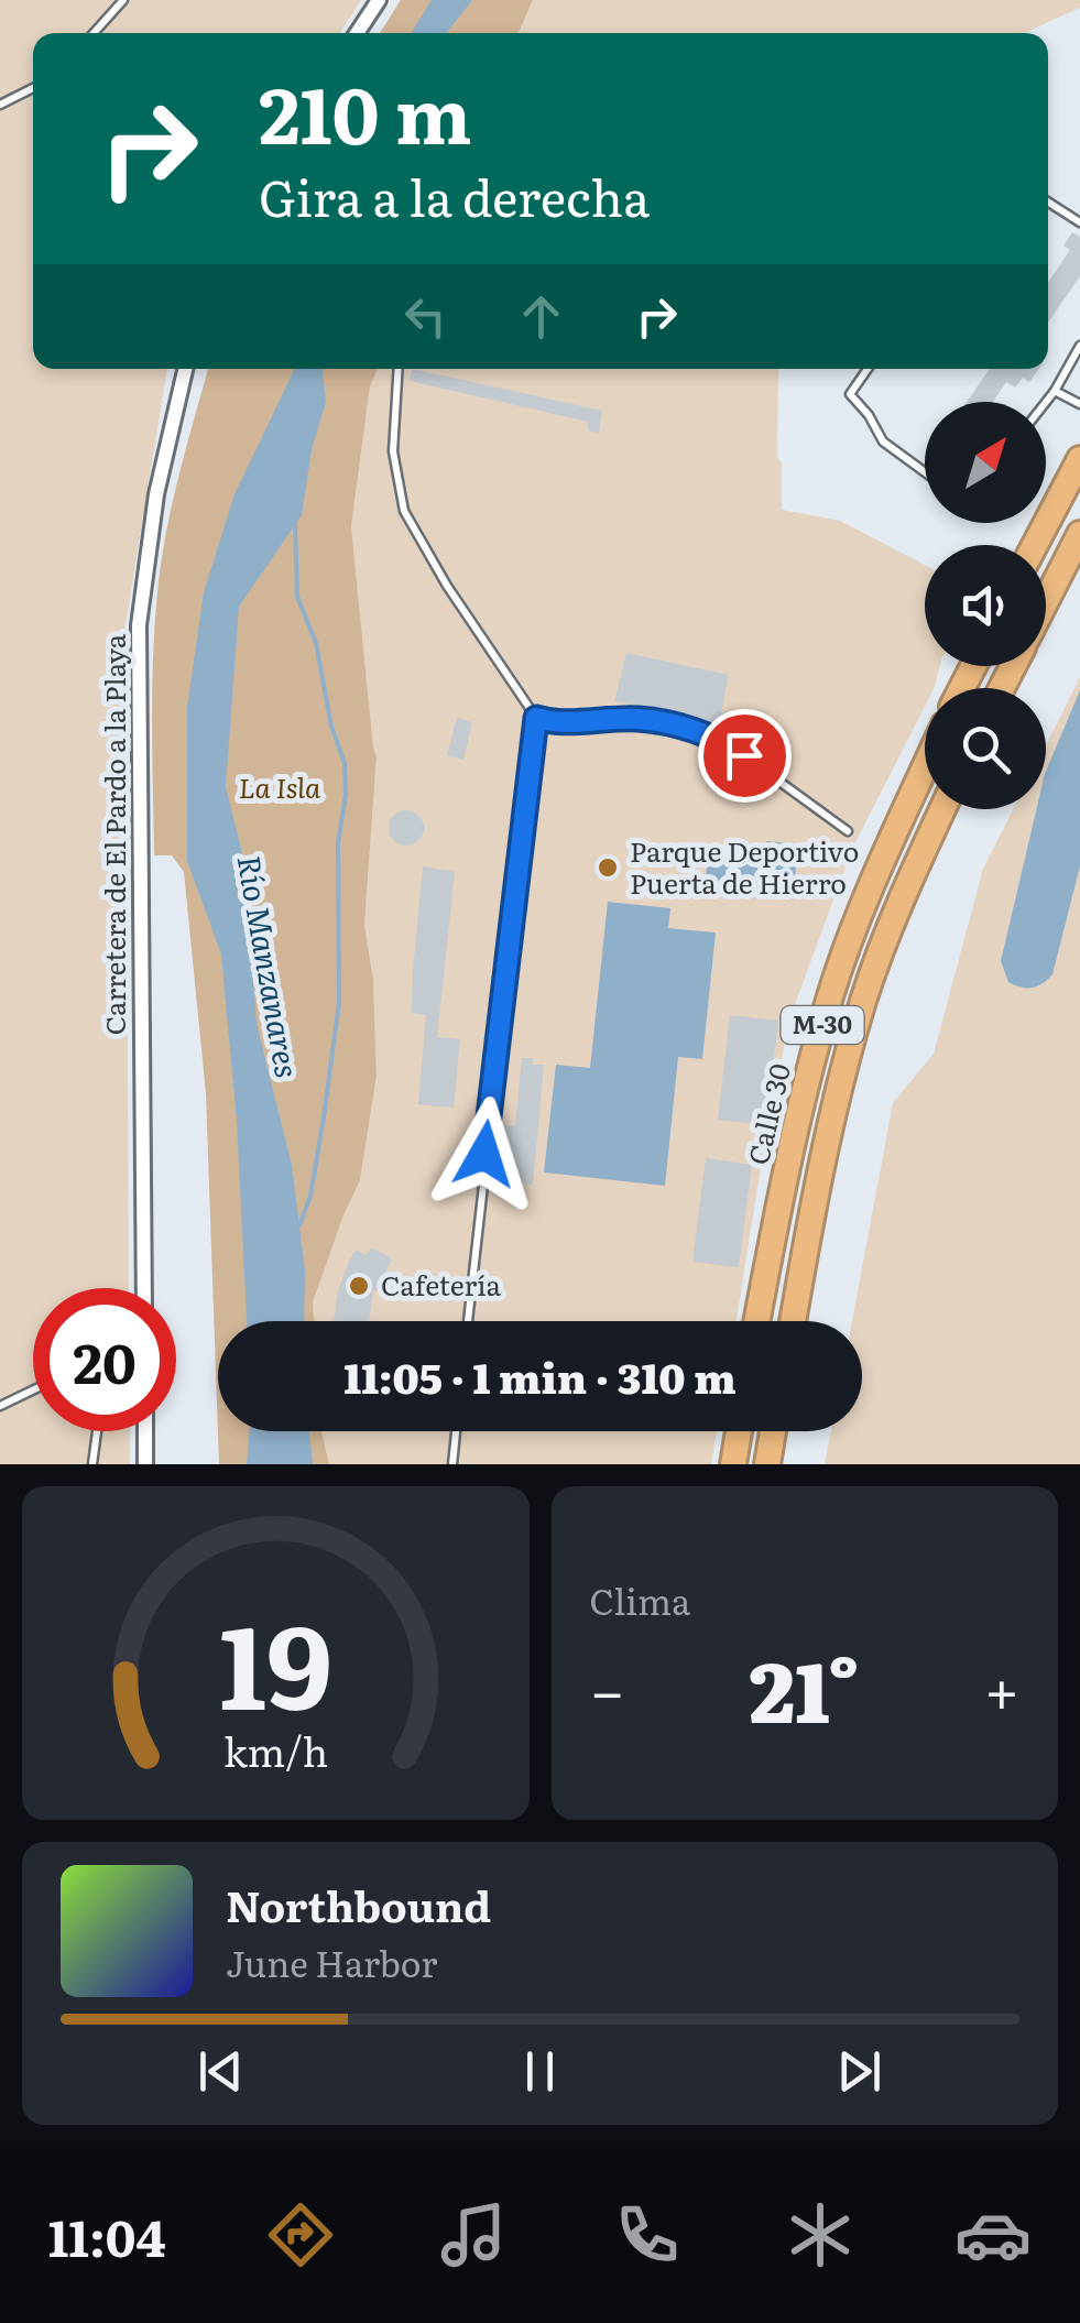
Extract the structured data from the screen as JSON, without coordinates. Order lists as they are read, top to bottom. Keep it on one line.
{"streets":{"highway":["M-30","Calle 30"],"street":["Carretera de El Pardo a la Playa"]},"water":["Río Manzanares"],"parks":["La Isla"],"places":["Parque Deportivo Puerta de Hierro","Cafetería"],"north":"top right","page":{"turn":["210 m","Gira a la derecha"],"limit":"20","trip":"11:05 · 1 min · 310 m","tile":"Clima","heat":["−","21°","+"],"song":["Northbound","June Harbor"],"tabs":"11:04","gauge":["19","km/h"]}}
